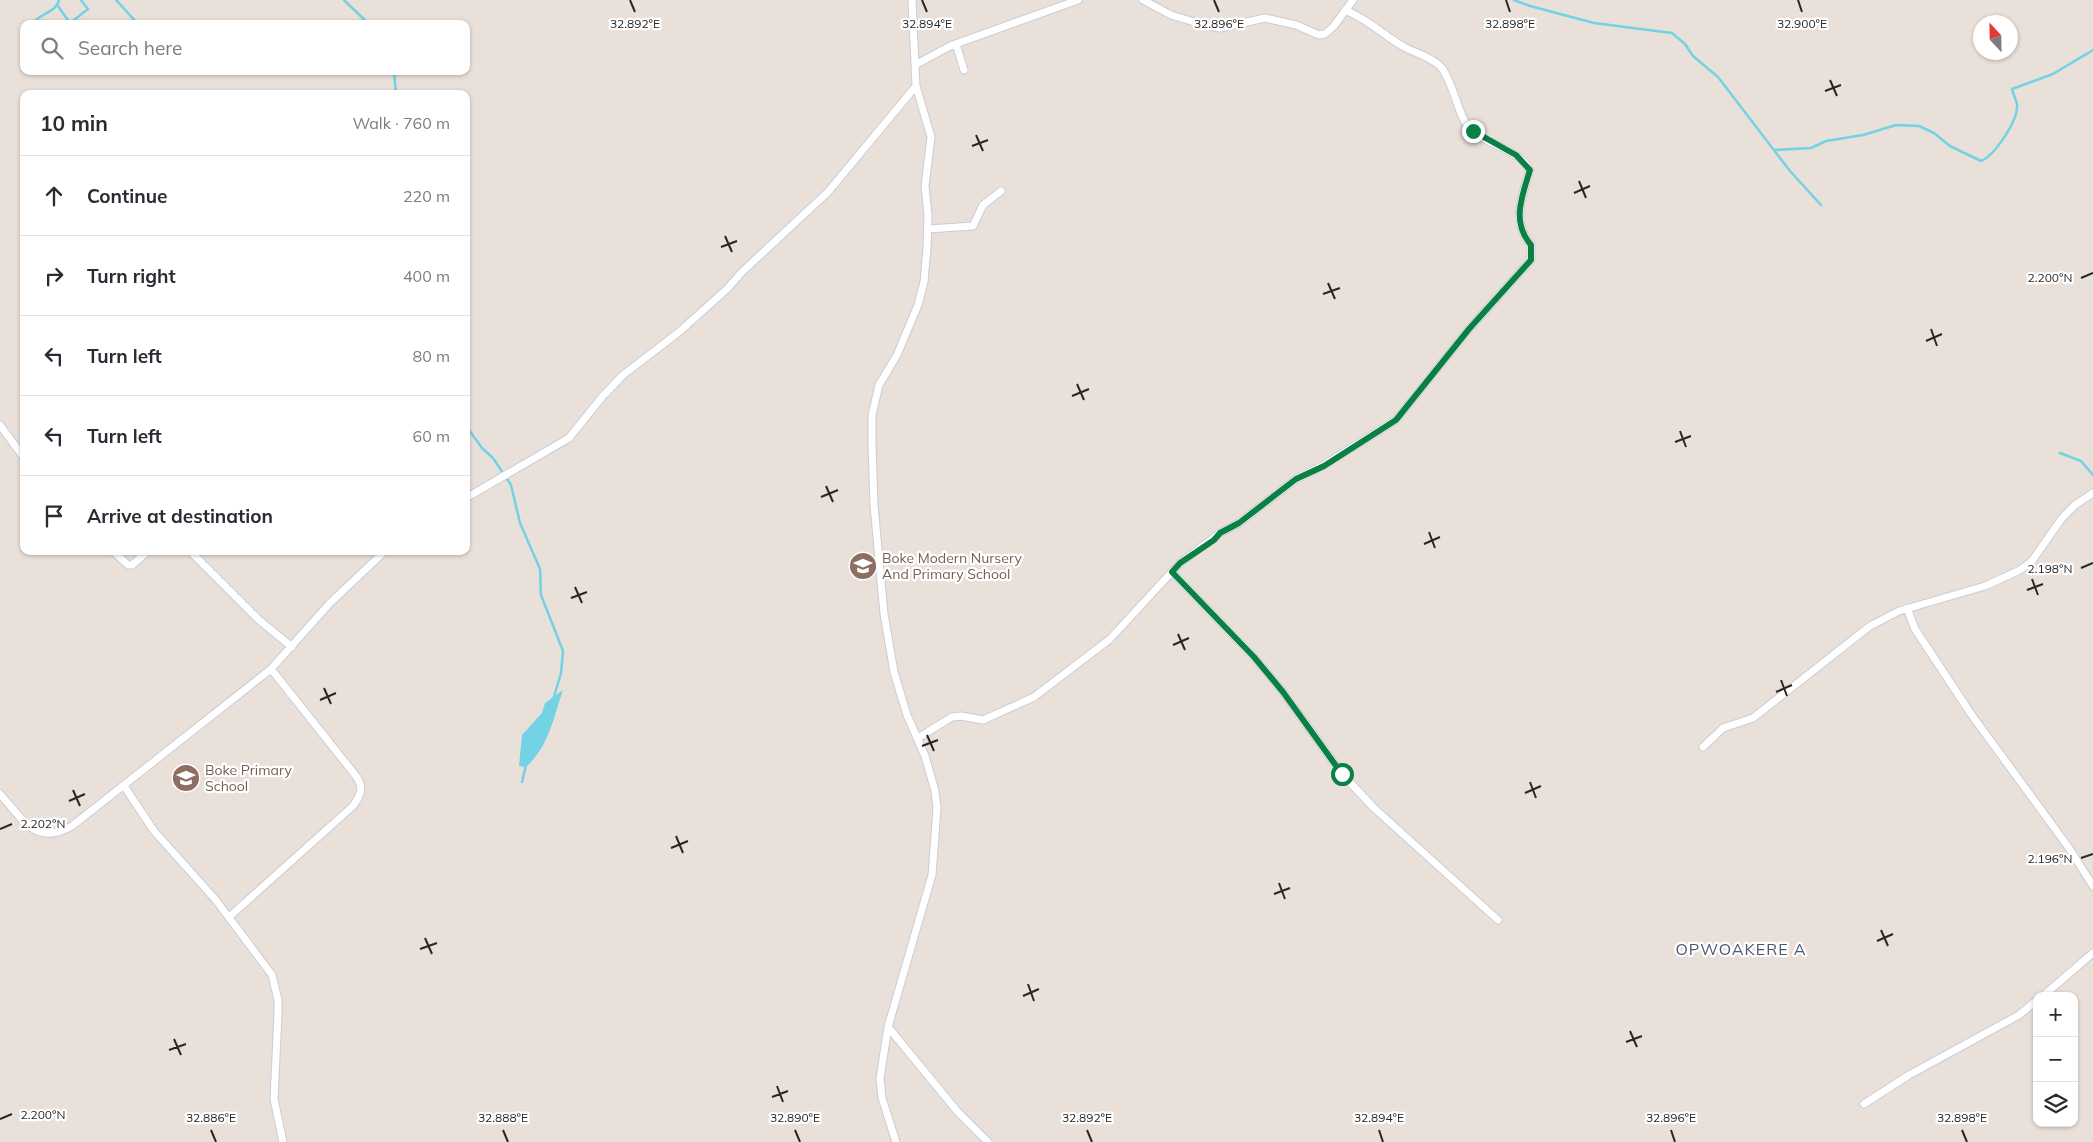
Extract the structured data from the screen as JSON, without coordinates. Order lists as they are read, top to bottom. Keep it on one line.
{"districts":["OPWOAKERE A"],"places":{"school or university":["Boke Modern Nursery And Primary School","Boke Primary School"]},"north":"top","page":{"search":"Search here","heading":["10 min","Walk · 760 m"],"list":[["Continue","220 m"],["Turn right","400 m"],["Turn left","80 m"],["Turn left","60 m"],"Arrive at destination"],"map_buttons":["+","−"]},"coordinates":["32.892°E","32.894°E","32.896°E","32.898°E","32.900°E","2.200°N","2.198°N","2.202°N","2.196°N","32.886°E","32.888°E","32.890°E"]}
